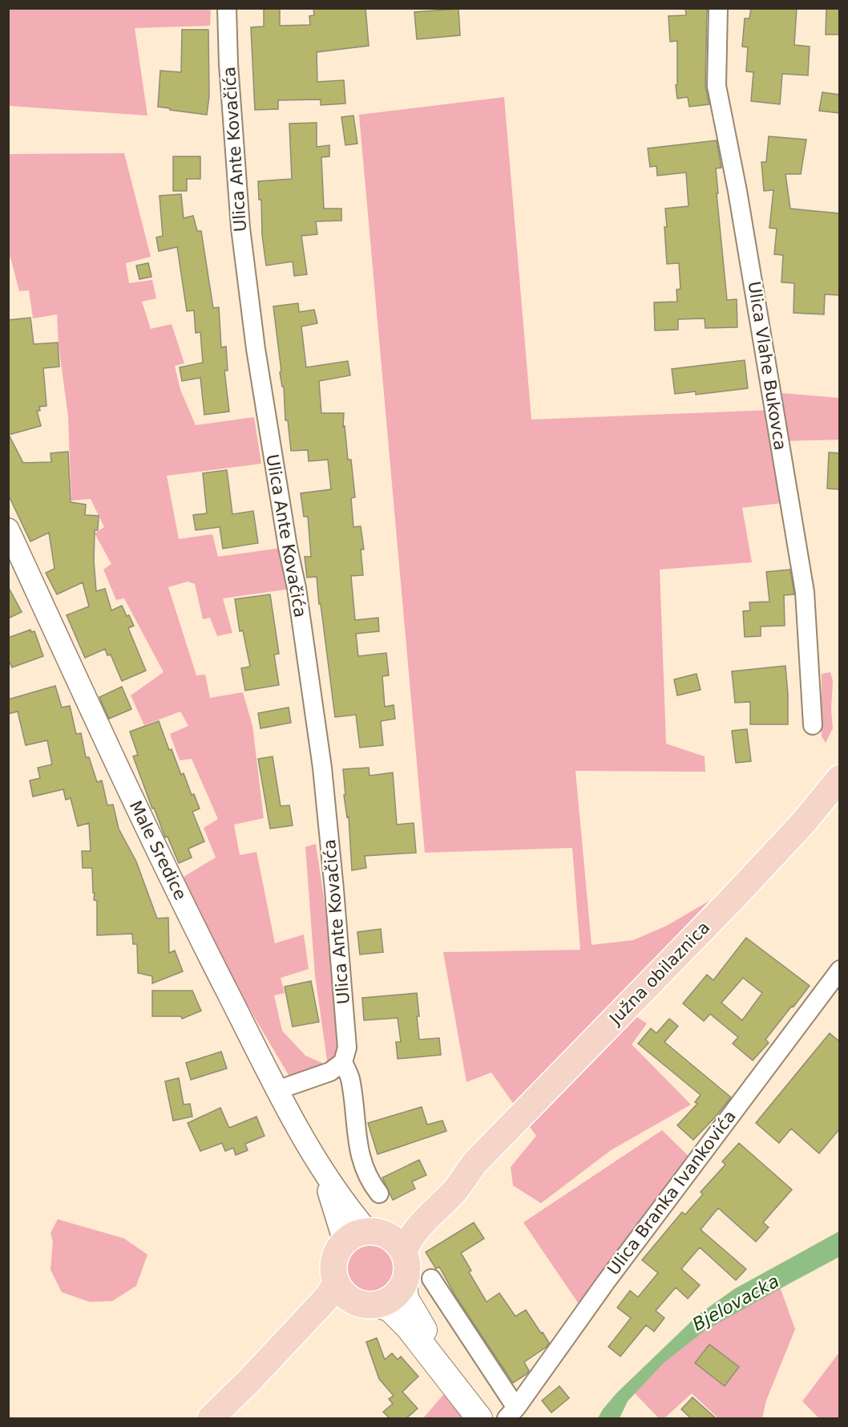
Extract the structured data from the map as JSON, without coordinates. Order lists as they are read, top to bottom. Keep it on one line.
{"streets":{"main road":["Južna obilaznica"],"street":["Ulica Ante Kovačića","Ulica Vlahe Bukovca","Male Sredice","Ulica Branka Ivankovića"]},"crossings":[["Male Sredice","Južna obilaznica"]],"water":["Bjelovacka"]}
